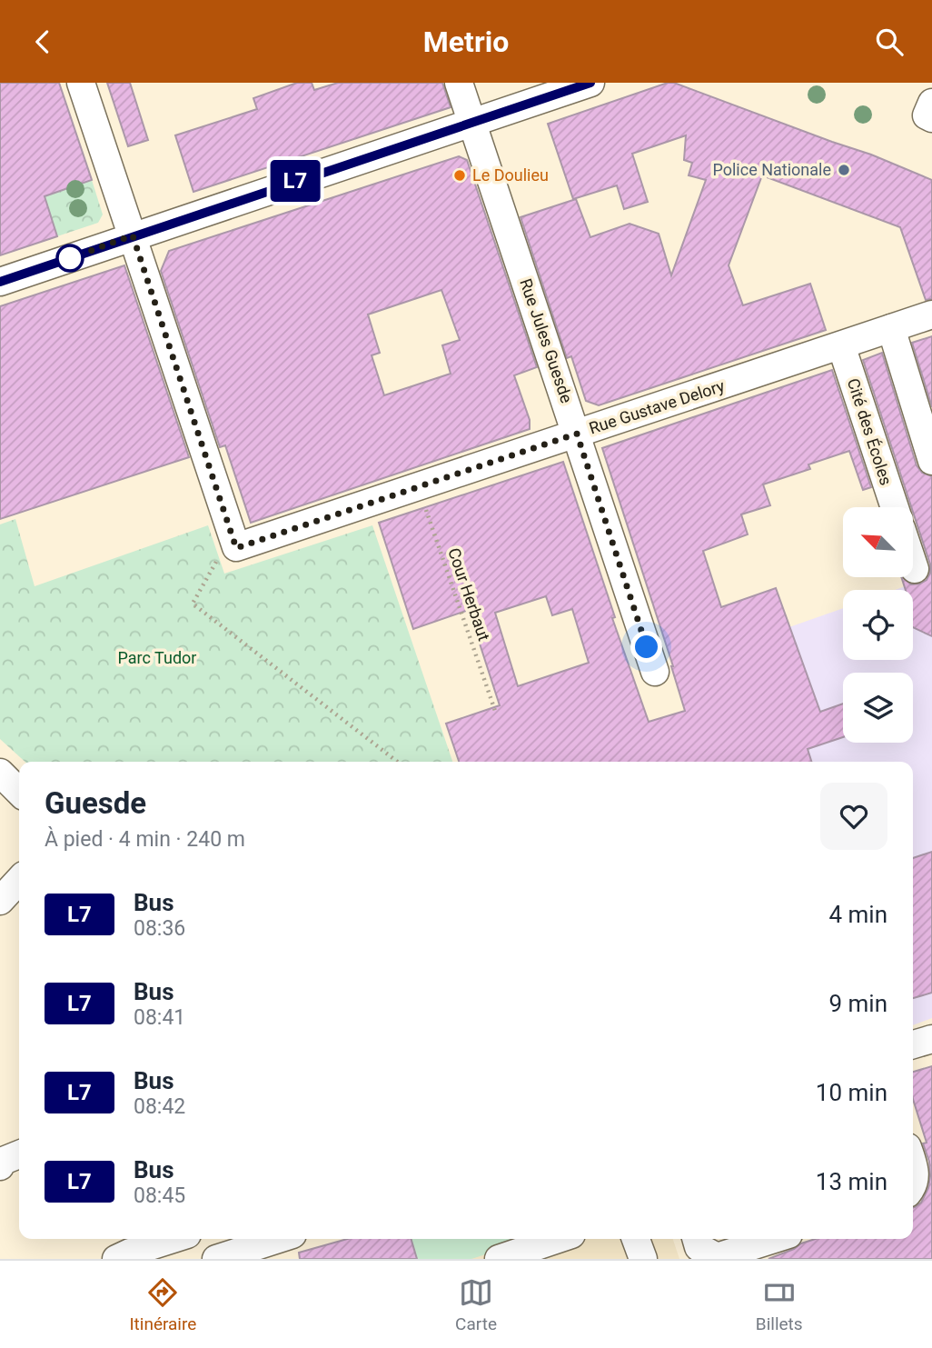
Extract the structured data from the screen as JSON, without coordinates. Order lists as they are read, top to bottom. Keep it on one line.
{"streets":{"street":["Rue Jules Guesde","Rue Gustave Delory","Cité des Écoles"],"path":["Cour Herbaut"]},"crossings":[["Rue Jules Guesde","Rue Gustave Delory"],["Rue Gustave Delory","Cité des Écoles"],["Rue Gustave Delory","Cour Herbaut"]],"parks":["Parc Tudor"],"places":["Police Nationale","Le Doulieu"],"lines":["bus line L7"],"north":"top left","page":{"header":"Metrio","on_map":"L7","heading":["Guesde","À pied · 4 min · 240 m"],"list":[{"mark":"L7","name":"Bus","note":"08:36","value":"4 min"},{"mark":"L7","name":"Bus","note":"08:41","value":"9 min"},{"mark":"L7","name":"Bus","note":"08:42","value":"10 min"},{"mark":"L7","name":"Bus","note":"08:45","value":"13 min"}],"tabs":["Itinéraire","Carte","Billets"]}}
